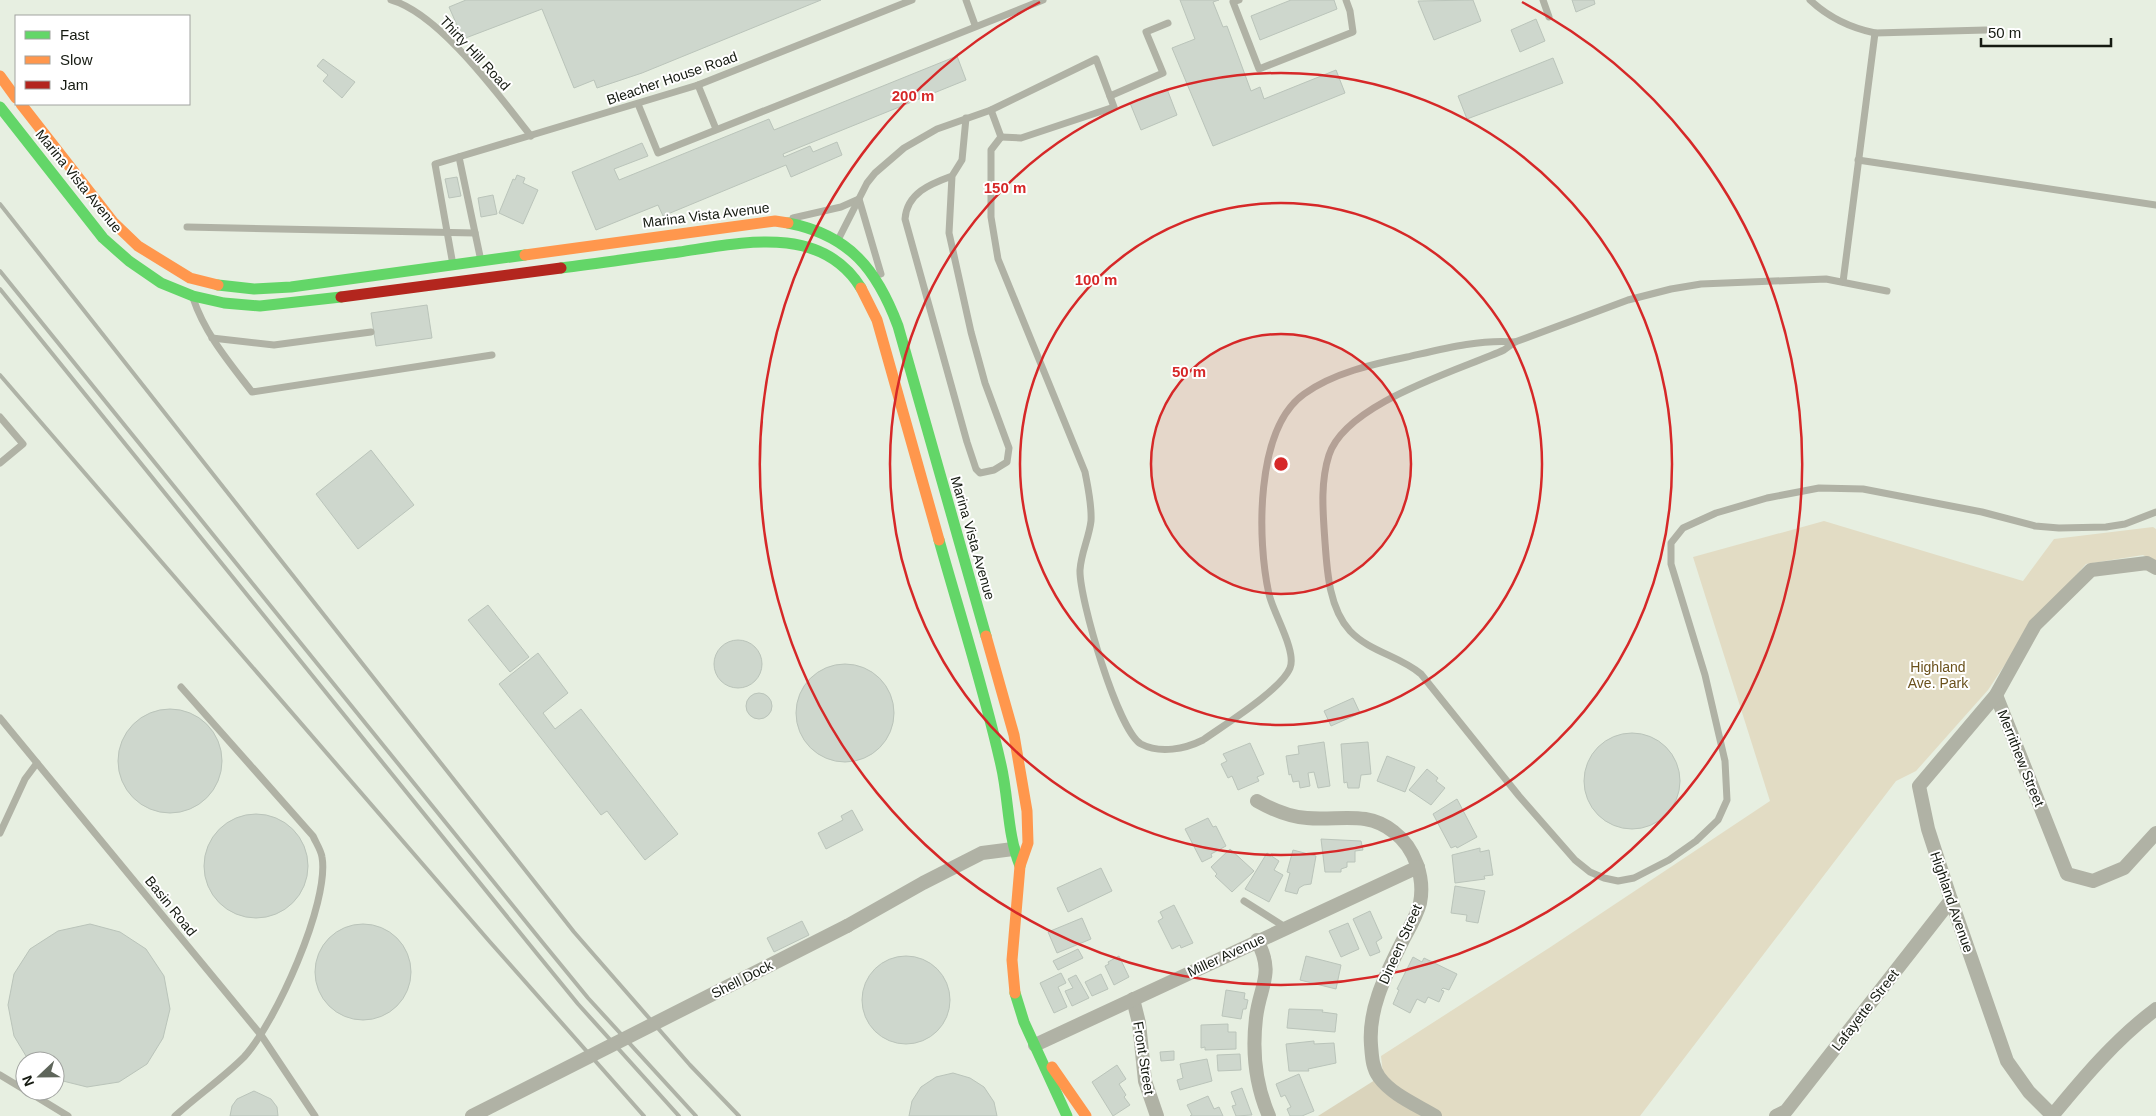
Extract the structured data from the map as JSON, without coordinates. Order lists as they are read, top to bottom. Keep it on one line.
{"streets":{"main road":["Marina Vista Avenue"],"street":["Merrithew Street","Highland Avenue","Dineen Street","Miller Avenue","Shell Dock","Lafayette Street","Front Street"],"lane":["Thirty Hill Road","Bleacher House Road","Basin Road"]},"crossings":[["Thirty Hill Road","Bleacher House Road"],["Marina Vista Avenue","Miller Avenue"],["Marina Vista Avenue","Shell Dock"],["Merrithew Street","Highland Avenue"],["Highland Avenue","Lafayette Street"],["Dineen Street","Miller Avenue"],["Miller Avenue","Front Street"]],"parks":["Highland Ave. Park"],"legend":["Fast","Slow","Jam"],"scale_bar":"50 m","north":"left","rings":["200 m","150 m","100 m","50 m"]}
